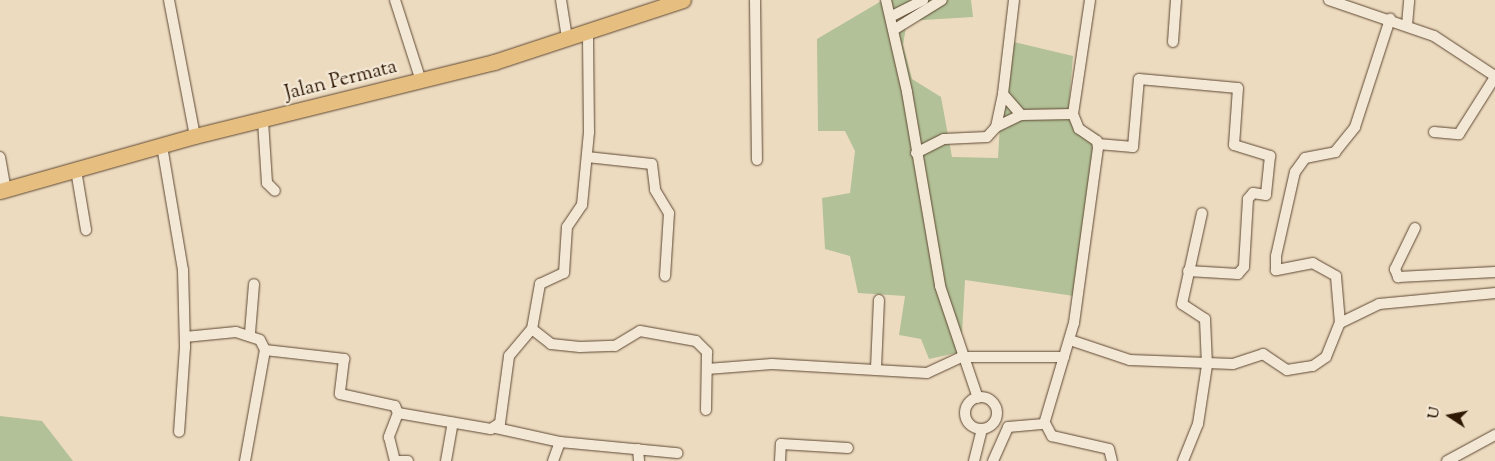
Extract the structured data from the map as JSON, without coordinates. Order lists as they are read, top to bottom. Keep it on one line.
{"streets":{"main road":["Jalan Permata"]},"north":"left"}
